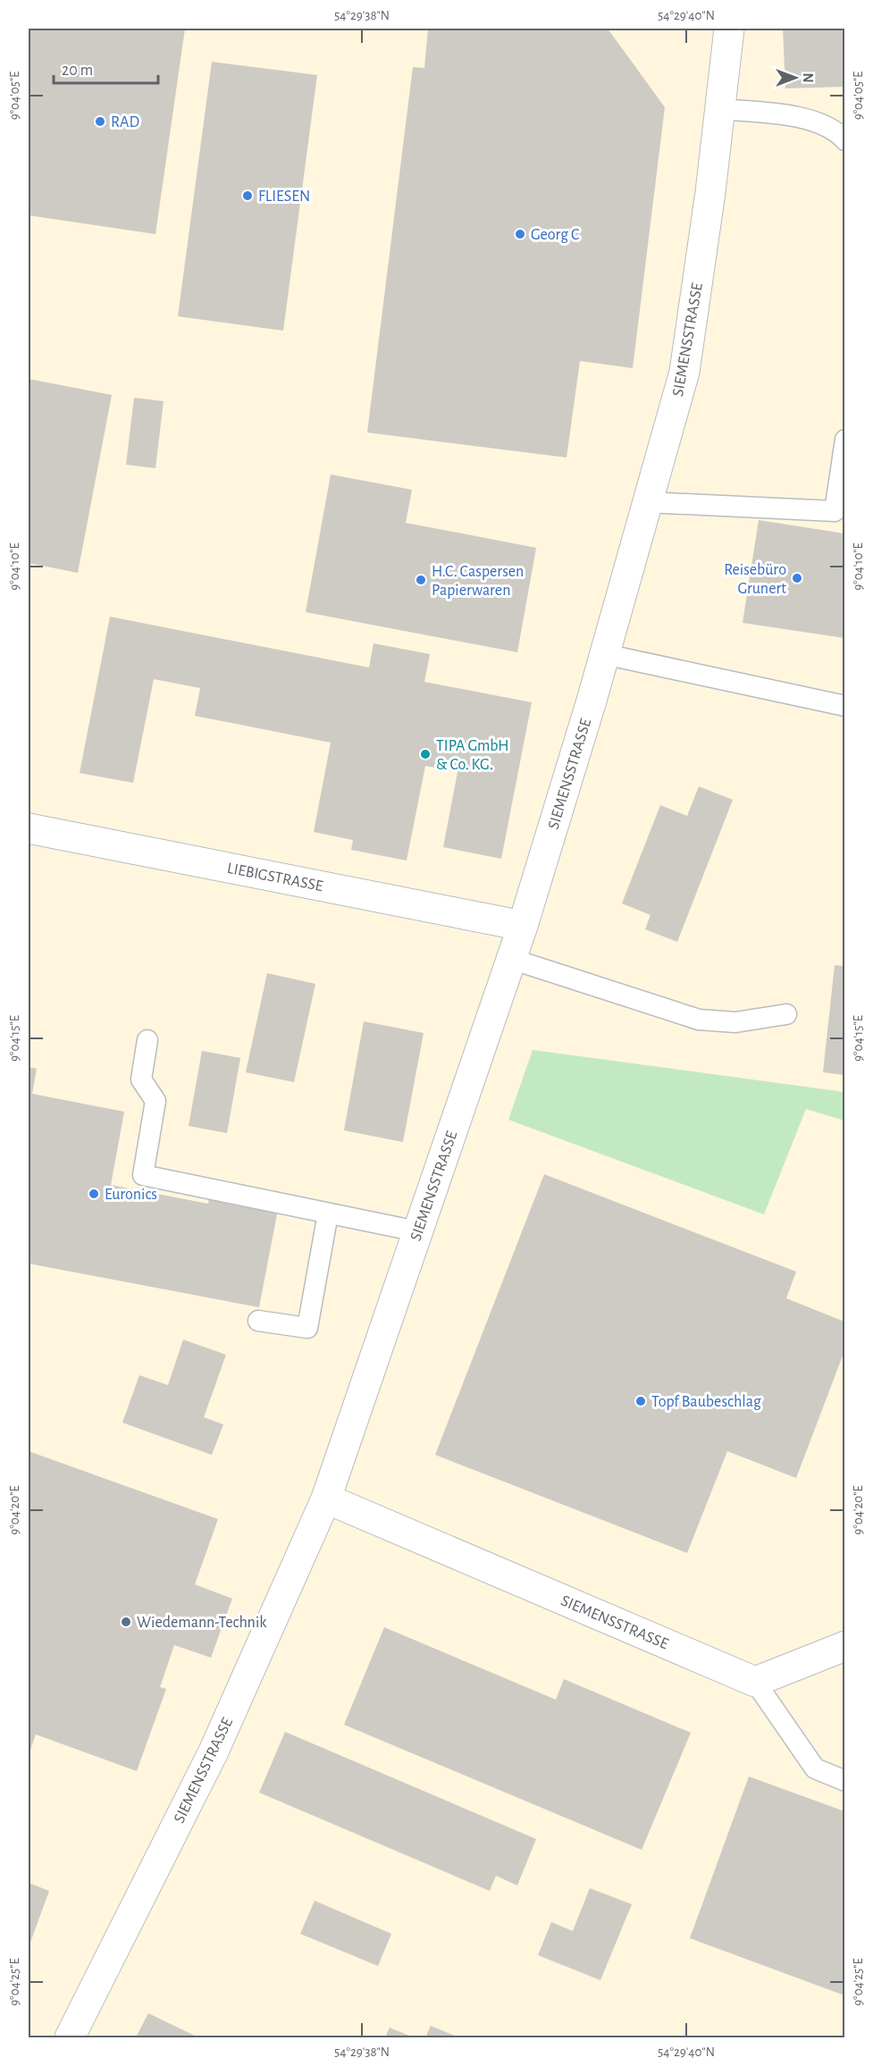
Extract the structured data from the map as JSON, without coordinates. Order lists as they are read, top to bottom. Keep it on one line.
{"streets":{"street":["SIEMENSSTRASSE","LIEBIGSTRASSE"]},"crossings":[["SIEMENSSTRASSE","LIEBIGSTRASSE"]],"places":["RAD","FLIESEN","Georg C","Reisebüro Grunert","H.C. Caspersen Papierwaren","TIPA GmbH & Co. KG.","Euronics","Topf Baubeschlag","Wiedemann-Technik"],"scale_bar":"20 m","north":"right","coordinates":["54°29'38\"N","54°29'40\"N","9°04'05\"E","9°04'10\"E","9°04'15\"E","9°04'20\"E","9°04'25\"E"]}
